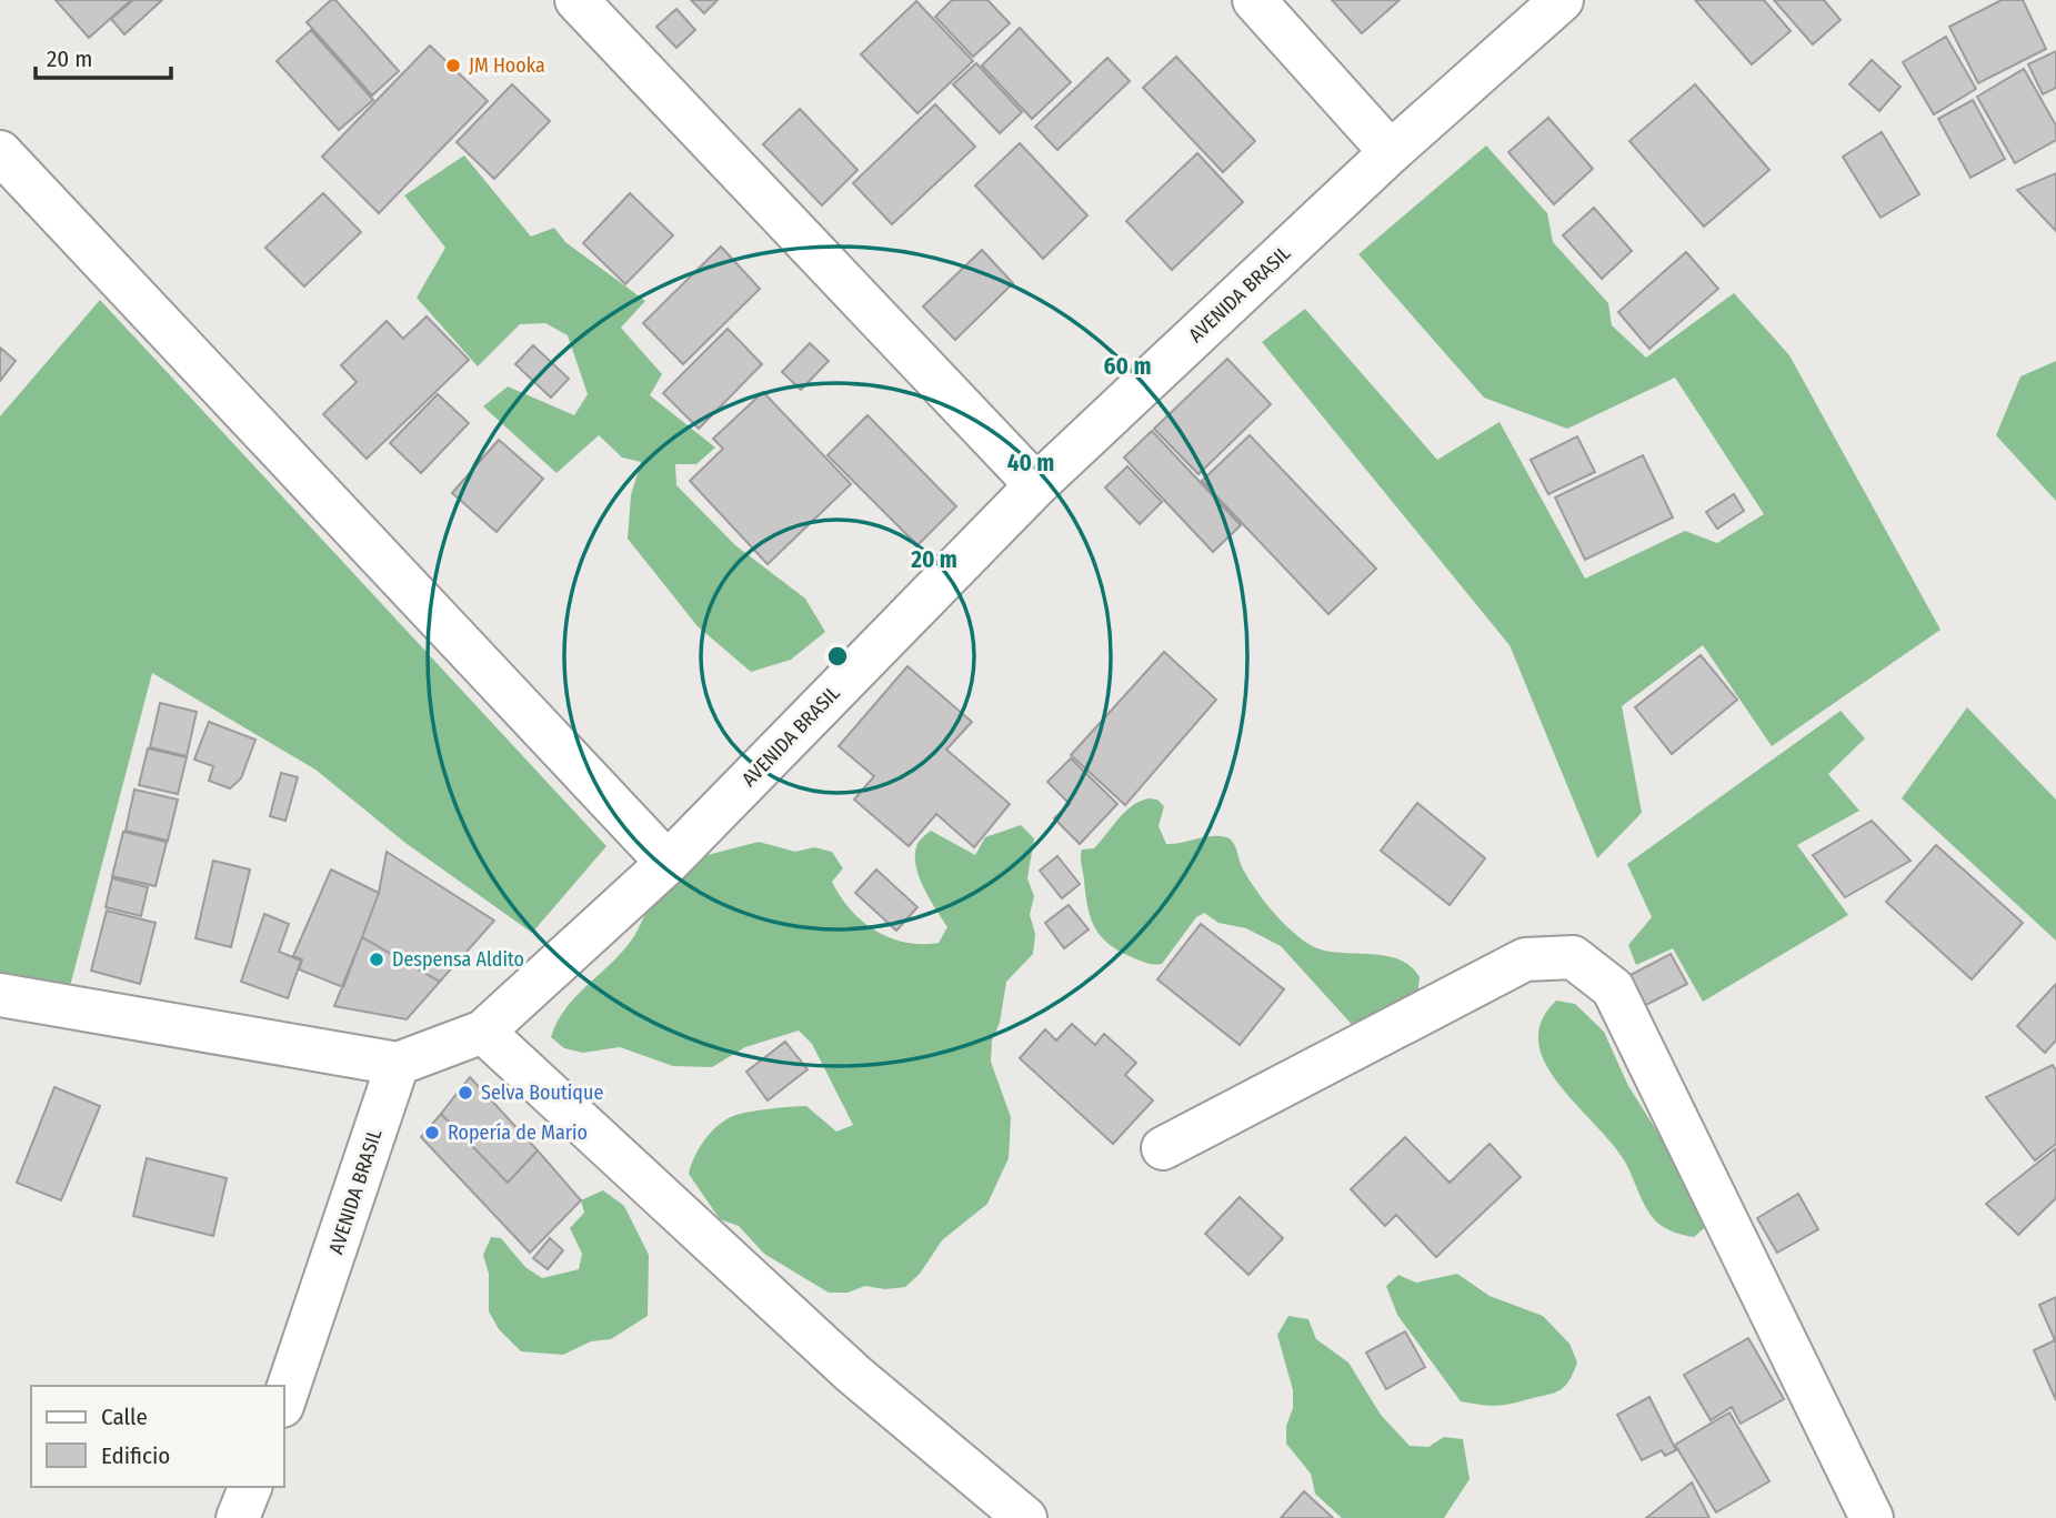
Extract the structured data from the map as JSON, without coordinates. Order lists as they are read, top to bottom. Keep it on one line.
{"streets":{"street":["AVENIDA BRASIL"]},"places":["JM Hooka","Despensa Aldito","Selva Boutique","Ropería de Mario"],"legend":["Calle","Edificio"],"scale_bar":"20 m","rings":["60 m","40 m","20 m"]}
